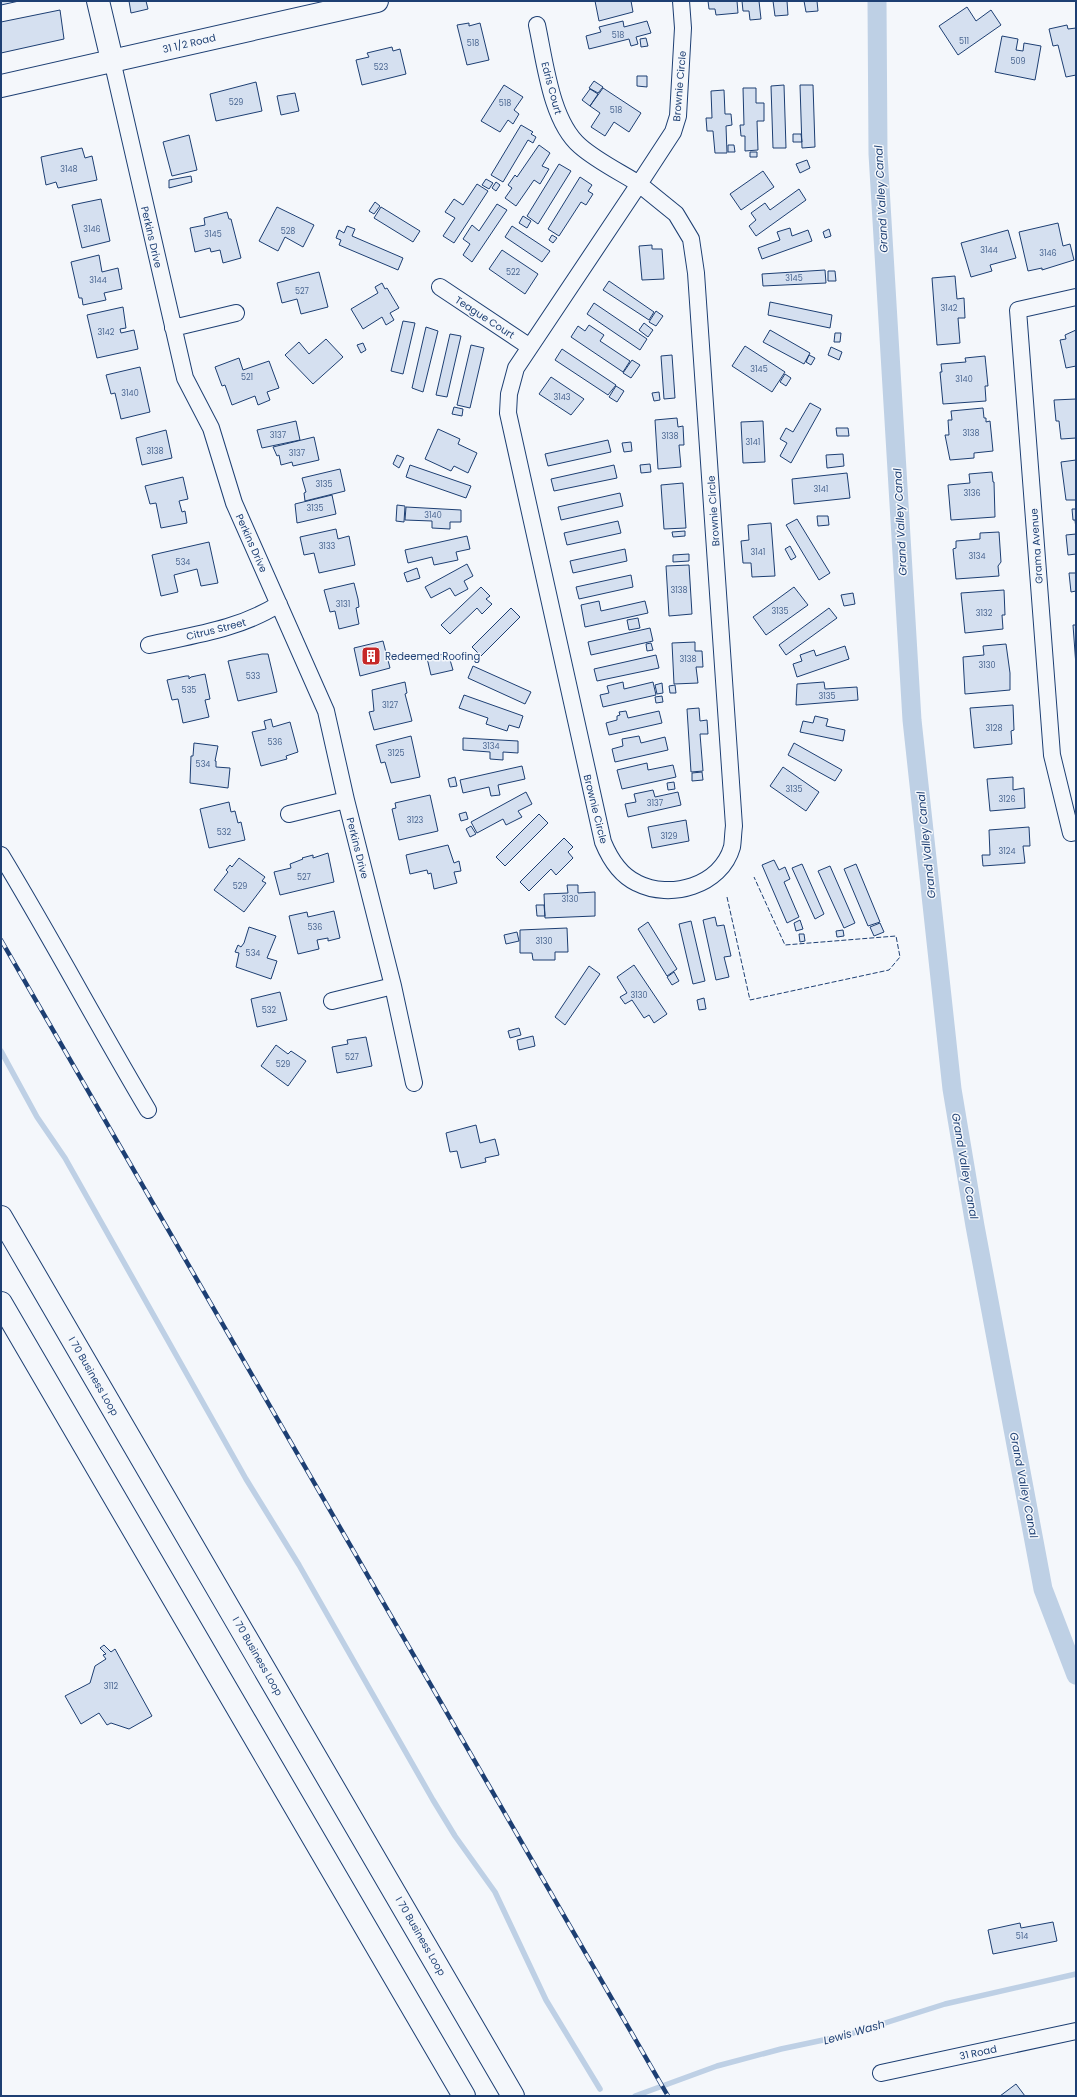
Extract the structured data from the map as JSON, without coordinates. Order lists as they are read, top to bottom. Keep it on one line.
{"streets":{"main road":["31 1/2 Road","Perkins Drive","I 70 Business Loop"],"street":["Brownie Circle","Edris Court","Teague Court","Grama Avenue","Citrus Street","31 Road"]},"crossings":[["31 1/2 Road","Perkins Drive"],["Brownie Circle","Edris Court"],["Brownie Circle","Teague Court"],["Perkins Drive","Citrus Street"]],"water":["Grand Valley Canal","Lewis Wash"],"places":{"building":["Redeemed Roofing"]},"house_numbers":["518","511","518","509","523","529","518","518","3148","3146","528","3145","3144","3146","522","3145","3144","527","3142","3142","3145","521","3140","3140","3143","3138","3137","3138","3141","3138","3137","3135","3141","3136","3135","3140","3133","3141","3134","534","3138","3131","3135","3132","3138","3130","533","535","3135","3127","3128","536","3134","3125","534","3135","3126","3137","3123","532","3129","3124","527","529","3130","536","3130","534","3130","532","527","529","3112","514"]}
